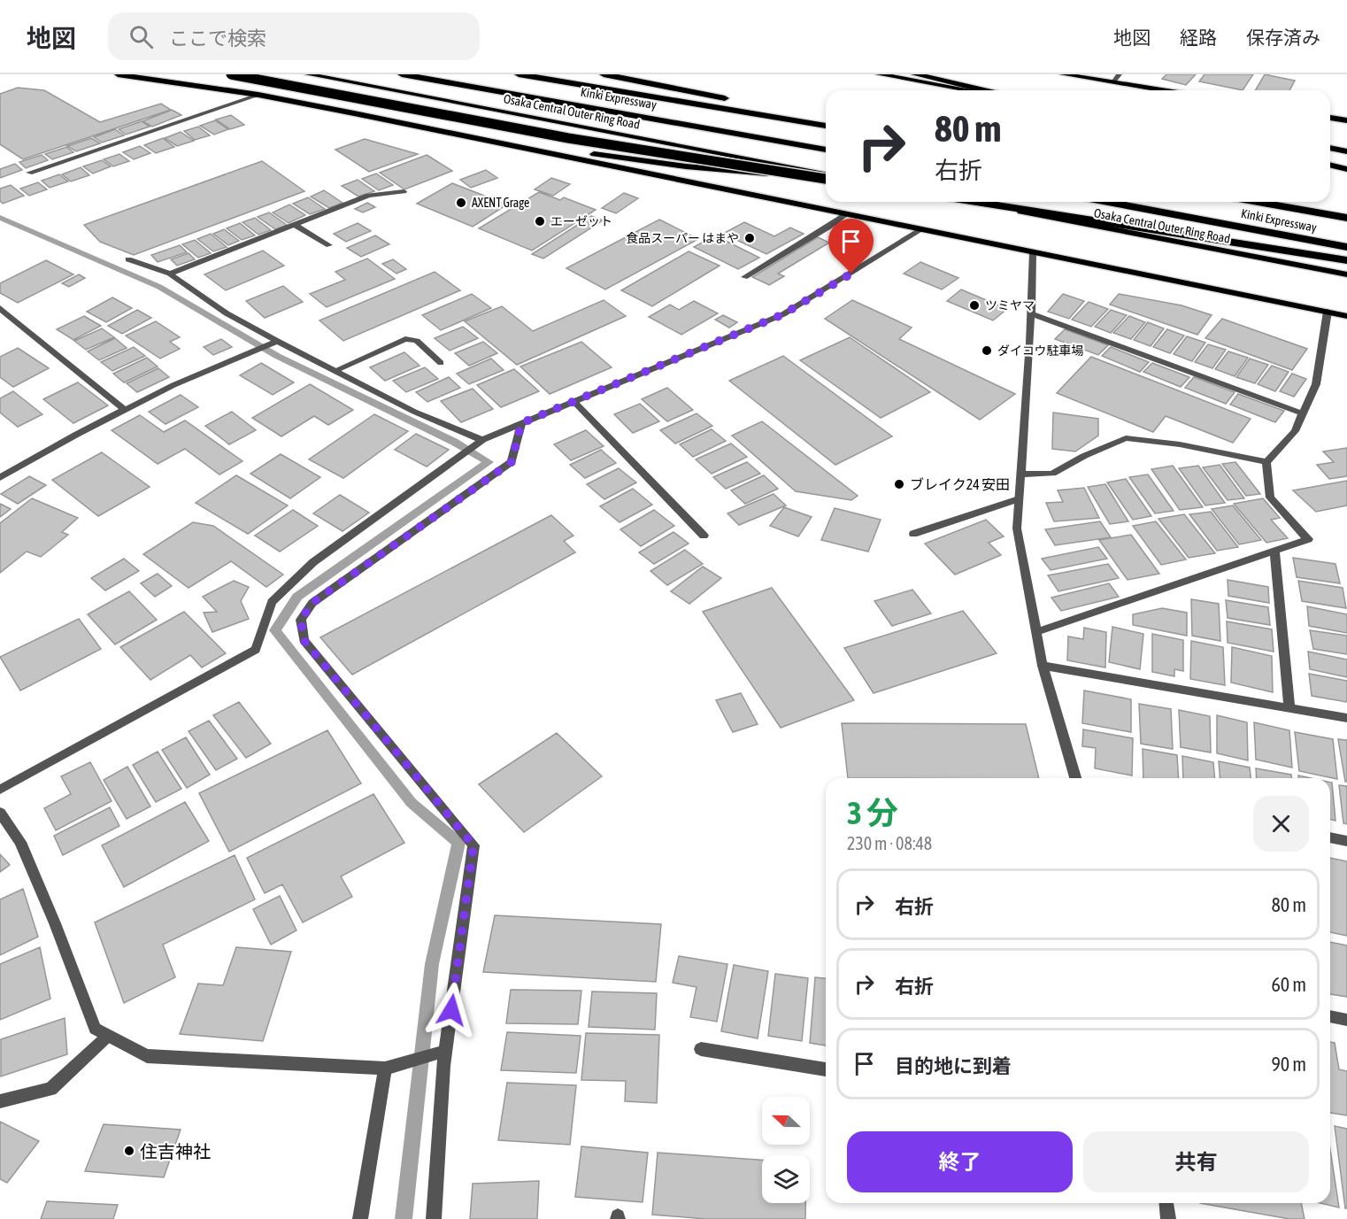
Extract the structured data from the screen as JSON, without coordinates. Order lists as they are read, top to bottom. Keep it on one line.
{"streets":{"highway":["Kinki Expressway"],"main road":["Osaka Central Outer Ring Road"]},"places":["AXENT Grage","エーゼット","食品スーパー はまや","ツミヤマ","ダイコウ駐車場","ブレイク24 安田","住吉神社"],"north":"left","page":{"header":"地図","search":"ここで検索","nav":["地図","経路","保存済み"],"turn":["80 m","右折"],"heading":["3 分","230 m · 08:48"],"list":[{"name":"右折","value":"80 m"},{"name":"右折","value":"60 m"},{"name":"目的地に到着","value":"90 m"}],"buttons":["終了","共有"]}}
